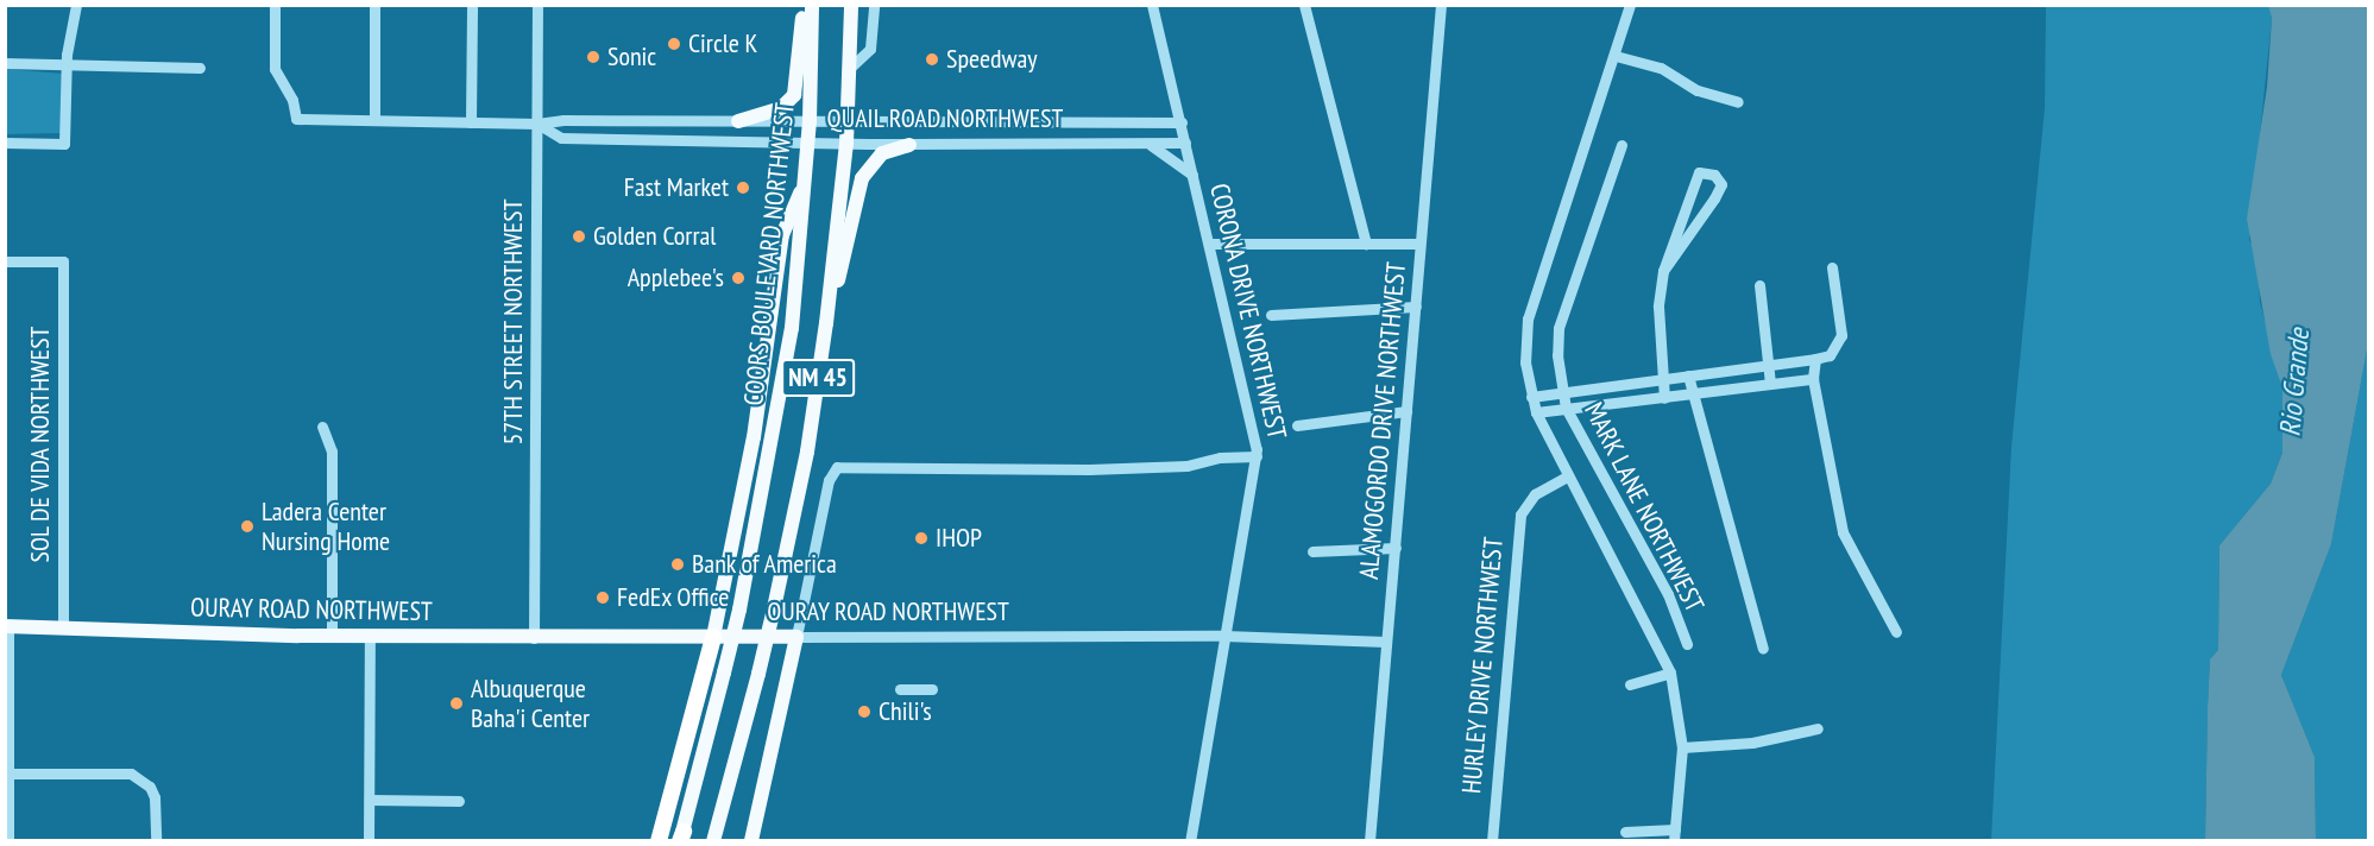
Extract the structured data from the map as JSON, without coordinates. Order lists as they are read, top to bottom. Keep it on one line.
{"streets":{"main road":["COORS BOULEVARD NORTHWEST","NM 45","OURAY ROAD NORTHWEST"],"street":["QUAIL ROAD NORTHWEST","CORONA DRIVE NORTHWEST","57TH STREET NORTHWEST","ALAMOGORDO DRIVE NORTHWEST","SOL DE VIDA NORTHWEST","MARK LANE NORTHWEST","HURLEY DRIVE NORTHWEST"]},"crossings":[["QUAIL ROAD NORTHWEST","COORS BOULEVARD NORTHWEST"],["QUAIL ROAD NORTHWEST","CORONA DRIVE NORTHWEST"],["QUAIL ROAD NORTHWEST","57TH STREET NORTHWEST"],["QUAIL ROAD NORTHWEST","NM 45"],["CORONA DRIVE NORTHWEST","OURAY ROAD NORTHWEST"],["57TH STREET NORTHWEST","OURAY ROAD NORTHWEST"],["ALAMOGORDO DRIVE NORTHWEST","OURAY ROAD NORTHWEST"],["SOL DE VIDA NORTHWEST","OURAY ROAD NORTHWEST"]],"water":["Rio Grande"],"places":["Circle K","Sonic","Speedway","Fast Market","Golden Corral","Applebee's","Ladera Center Nursing Home","IHOP","Bank of America","FedEx Office","Albuquerque Baha'i Center","Chili's"]}
